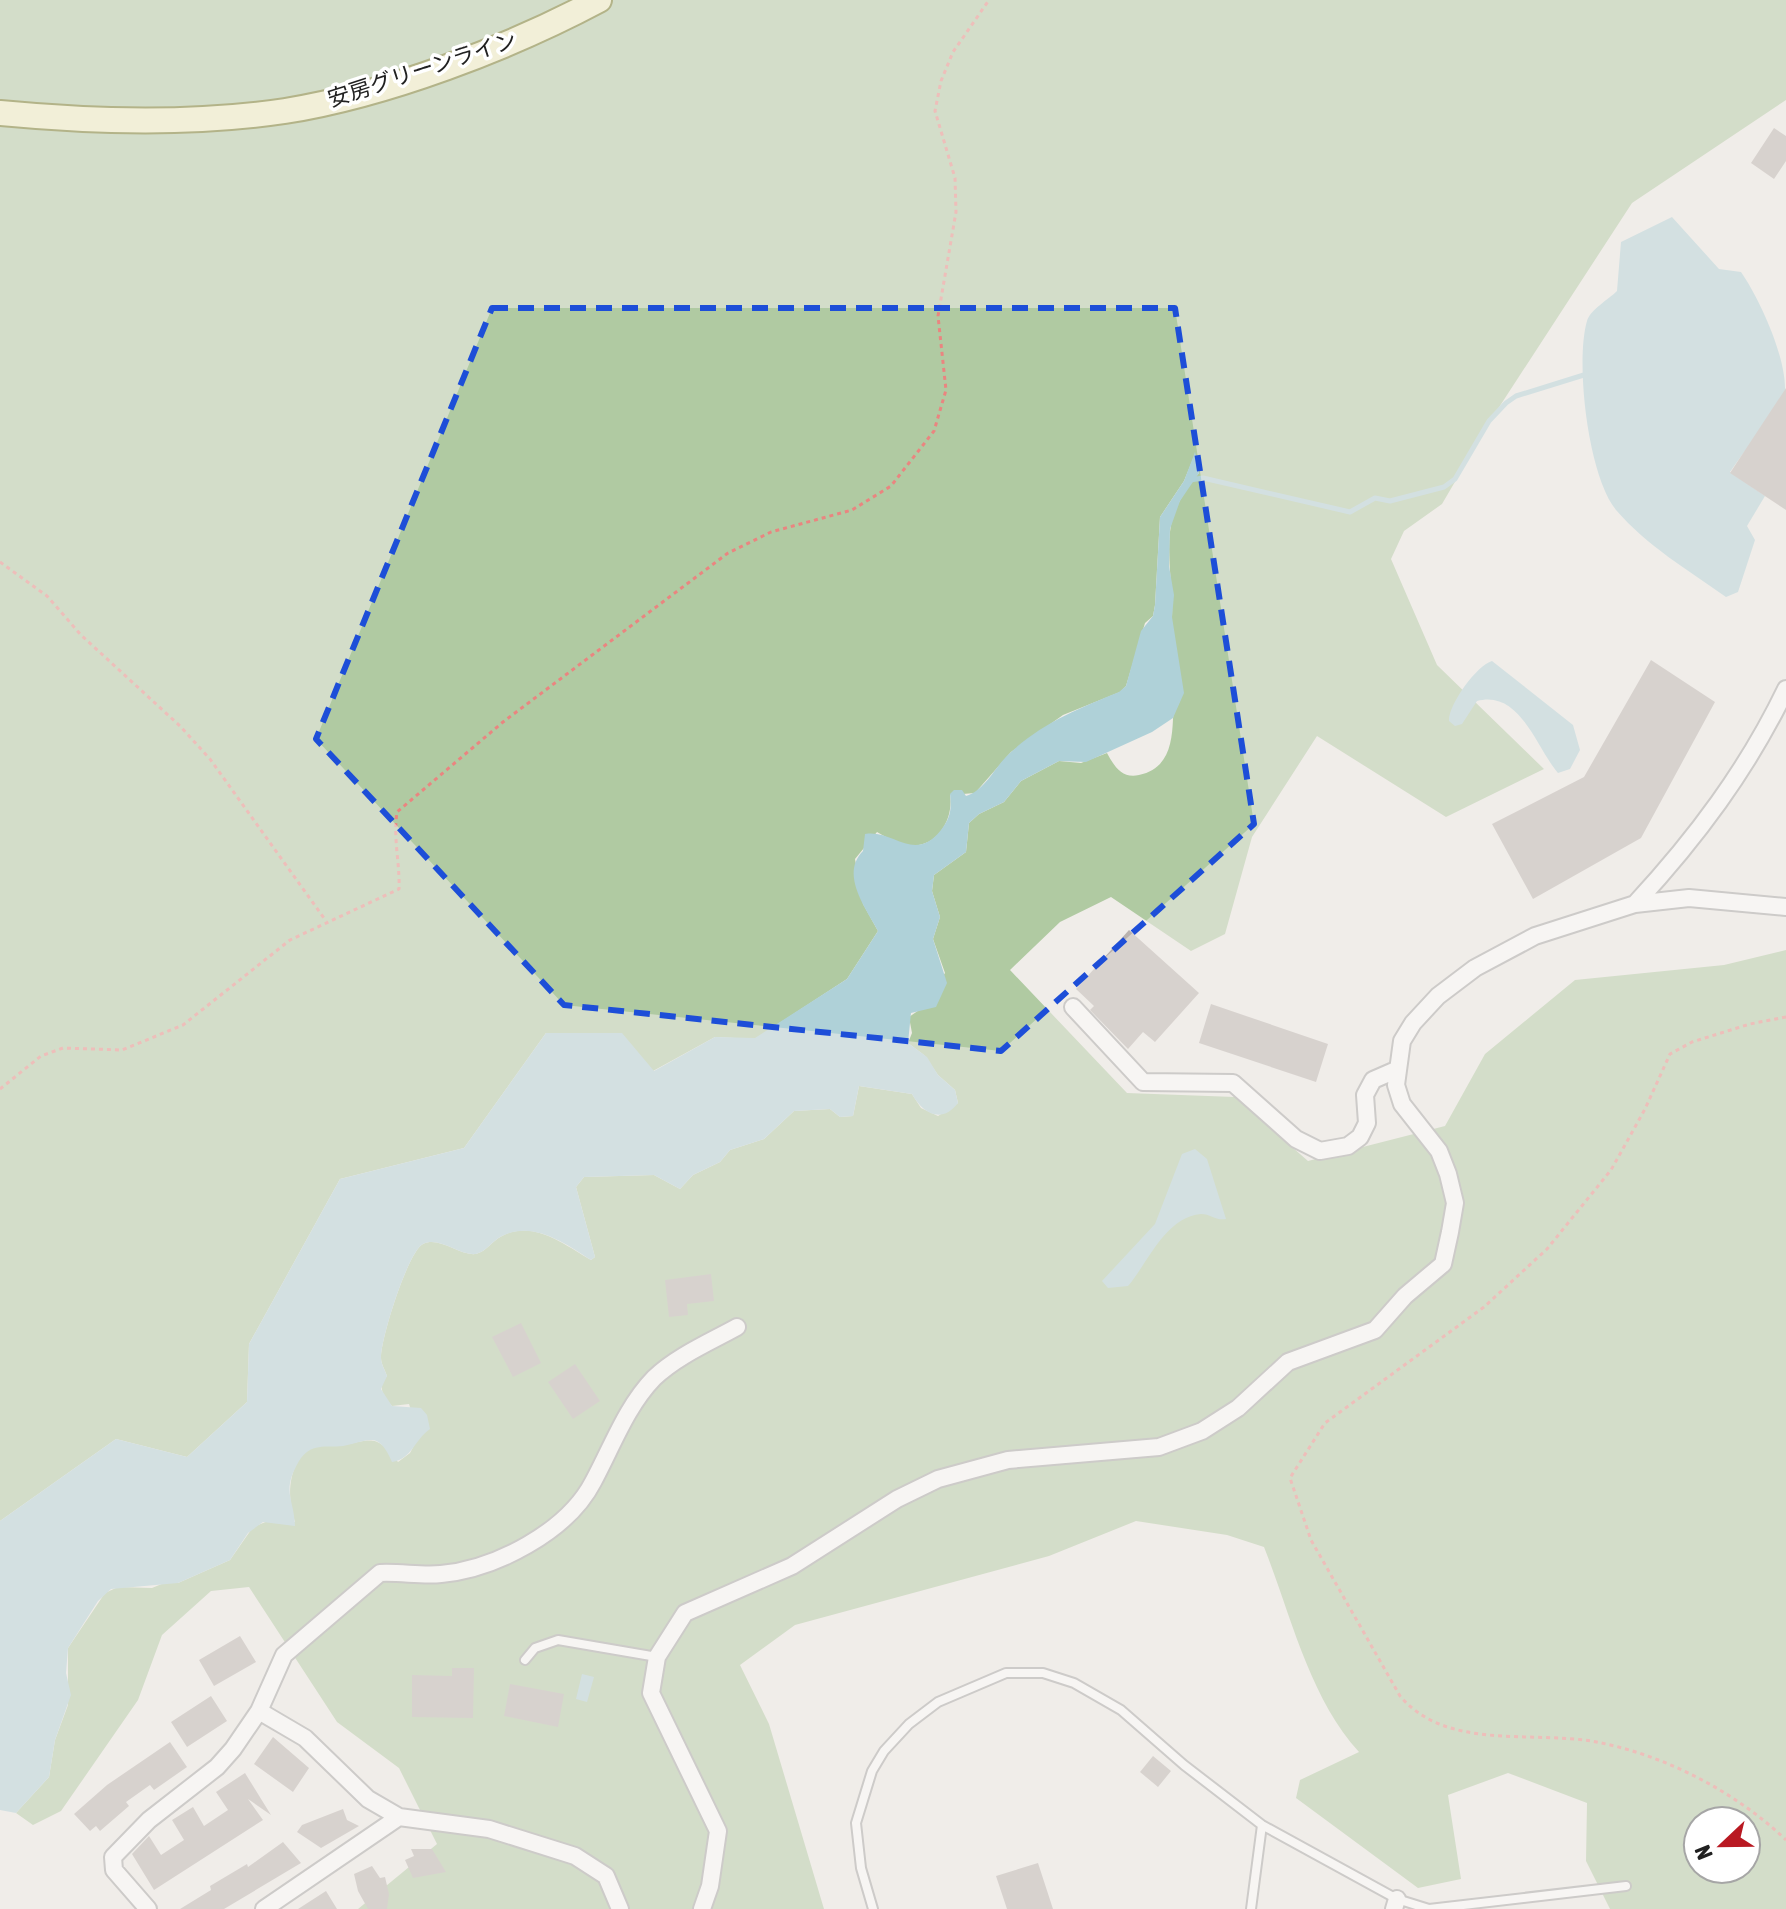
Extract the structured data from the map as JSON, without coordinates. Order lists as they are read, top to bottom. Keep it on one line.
{"streets":{"street":["安房グリーンライン"]},"north":"left"}
